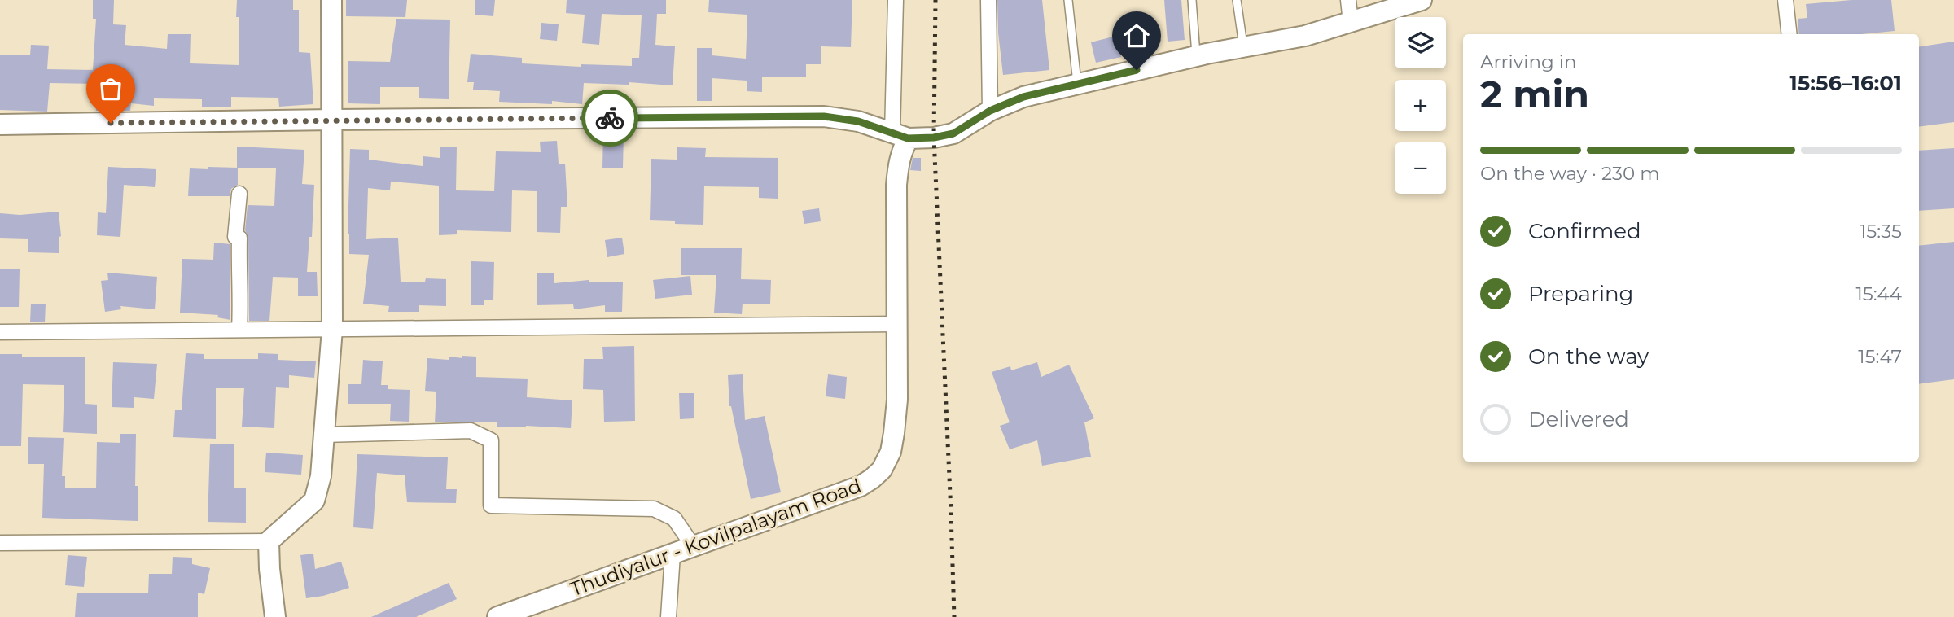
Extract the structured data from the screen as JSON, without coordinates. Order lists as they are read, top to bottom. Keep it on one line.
{"streets":{"street":["Thudiyalur - Kovilpalayam Road"]},"page":{"map_buttons":["+","−"],"heading":["2 min","Arriving in","15:56–16:01"],"bar":"On the way · 230 m","list":[["Confirmed","15:35"],["Preparing","15:44"],["On the way","15:47"],"Delivered"]}}
